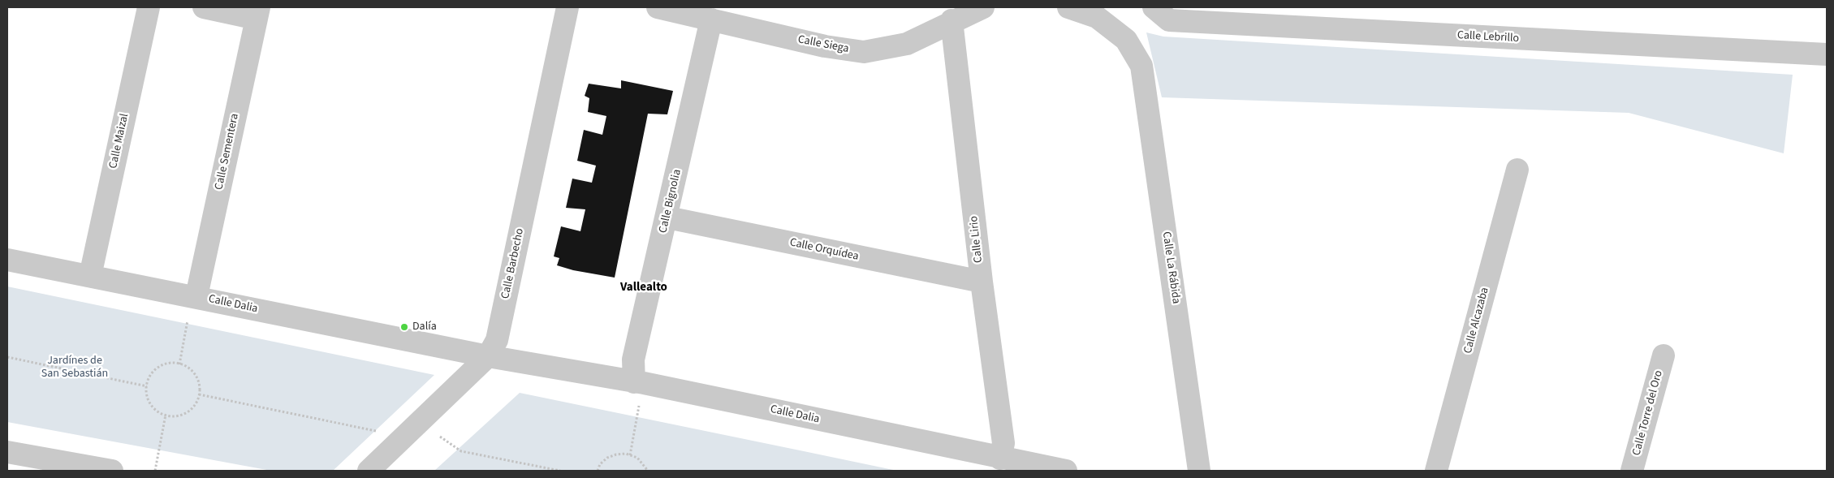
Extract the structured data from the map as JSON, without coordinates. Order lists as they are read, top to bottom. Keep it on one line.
{"streets":{"street":["Calle Lebrillo","Calle Siega","Calle Maizal","Calle Sementera","Calle Bignolia","Calle Lirio","Calle Orquídea","Calle Barbecho","Calle La Rábida","Calle Dalia","Calle Alcazaba","Calle Torre del Oro"]},"crossings":[["Calle Siega","Calle Bignolia"],["Calle Siega","Calle Lirio"],["Calle Maizal","Calle Dalia"],["Calle Sementera","Calle Dalia"],["Calle Bignolia","Calle Orquídea"],["Calle Bignolia","Calle Dalia"],["Calle Lirio","Calle Orquídea"],["Calle Lirio","Calle Dalia"],["Calle Barbecho","Calle Dalia"]],"districts":["Vallealto"],"parks":["Jardínes de San Sebastián"],"places":["Dalía"]}
